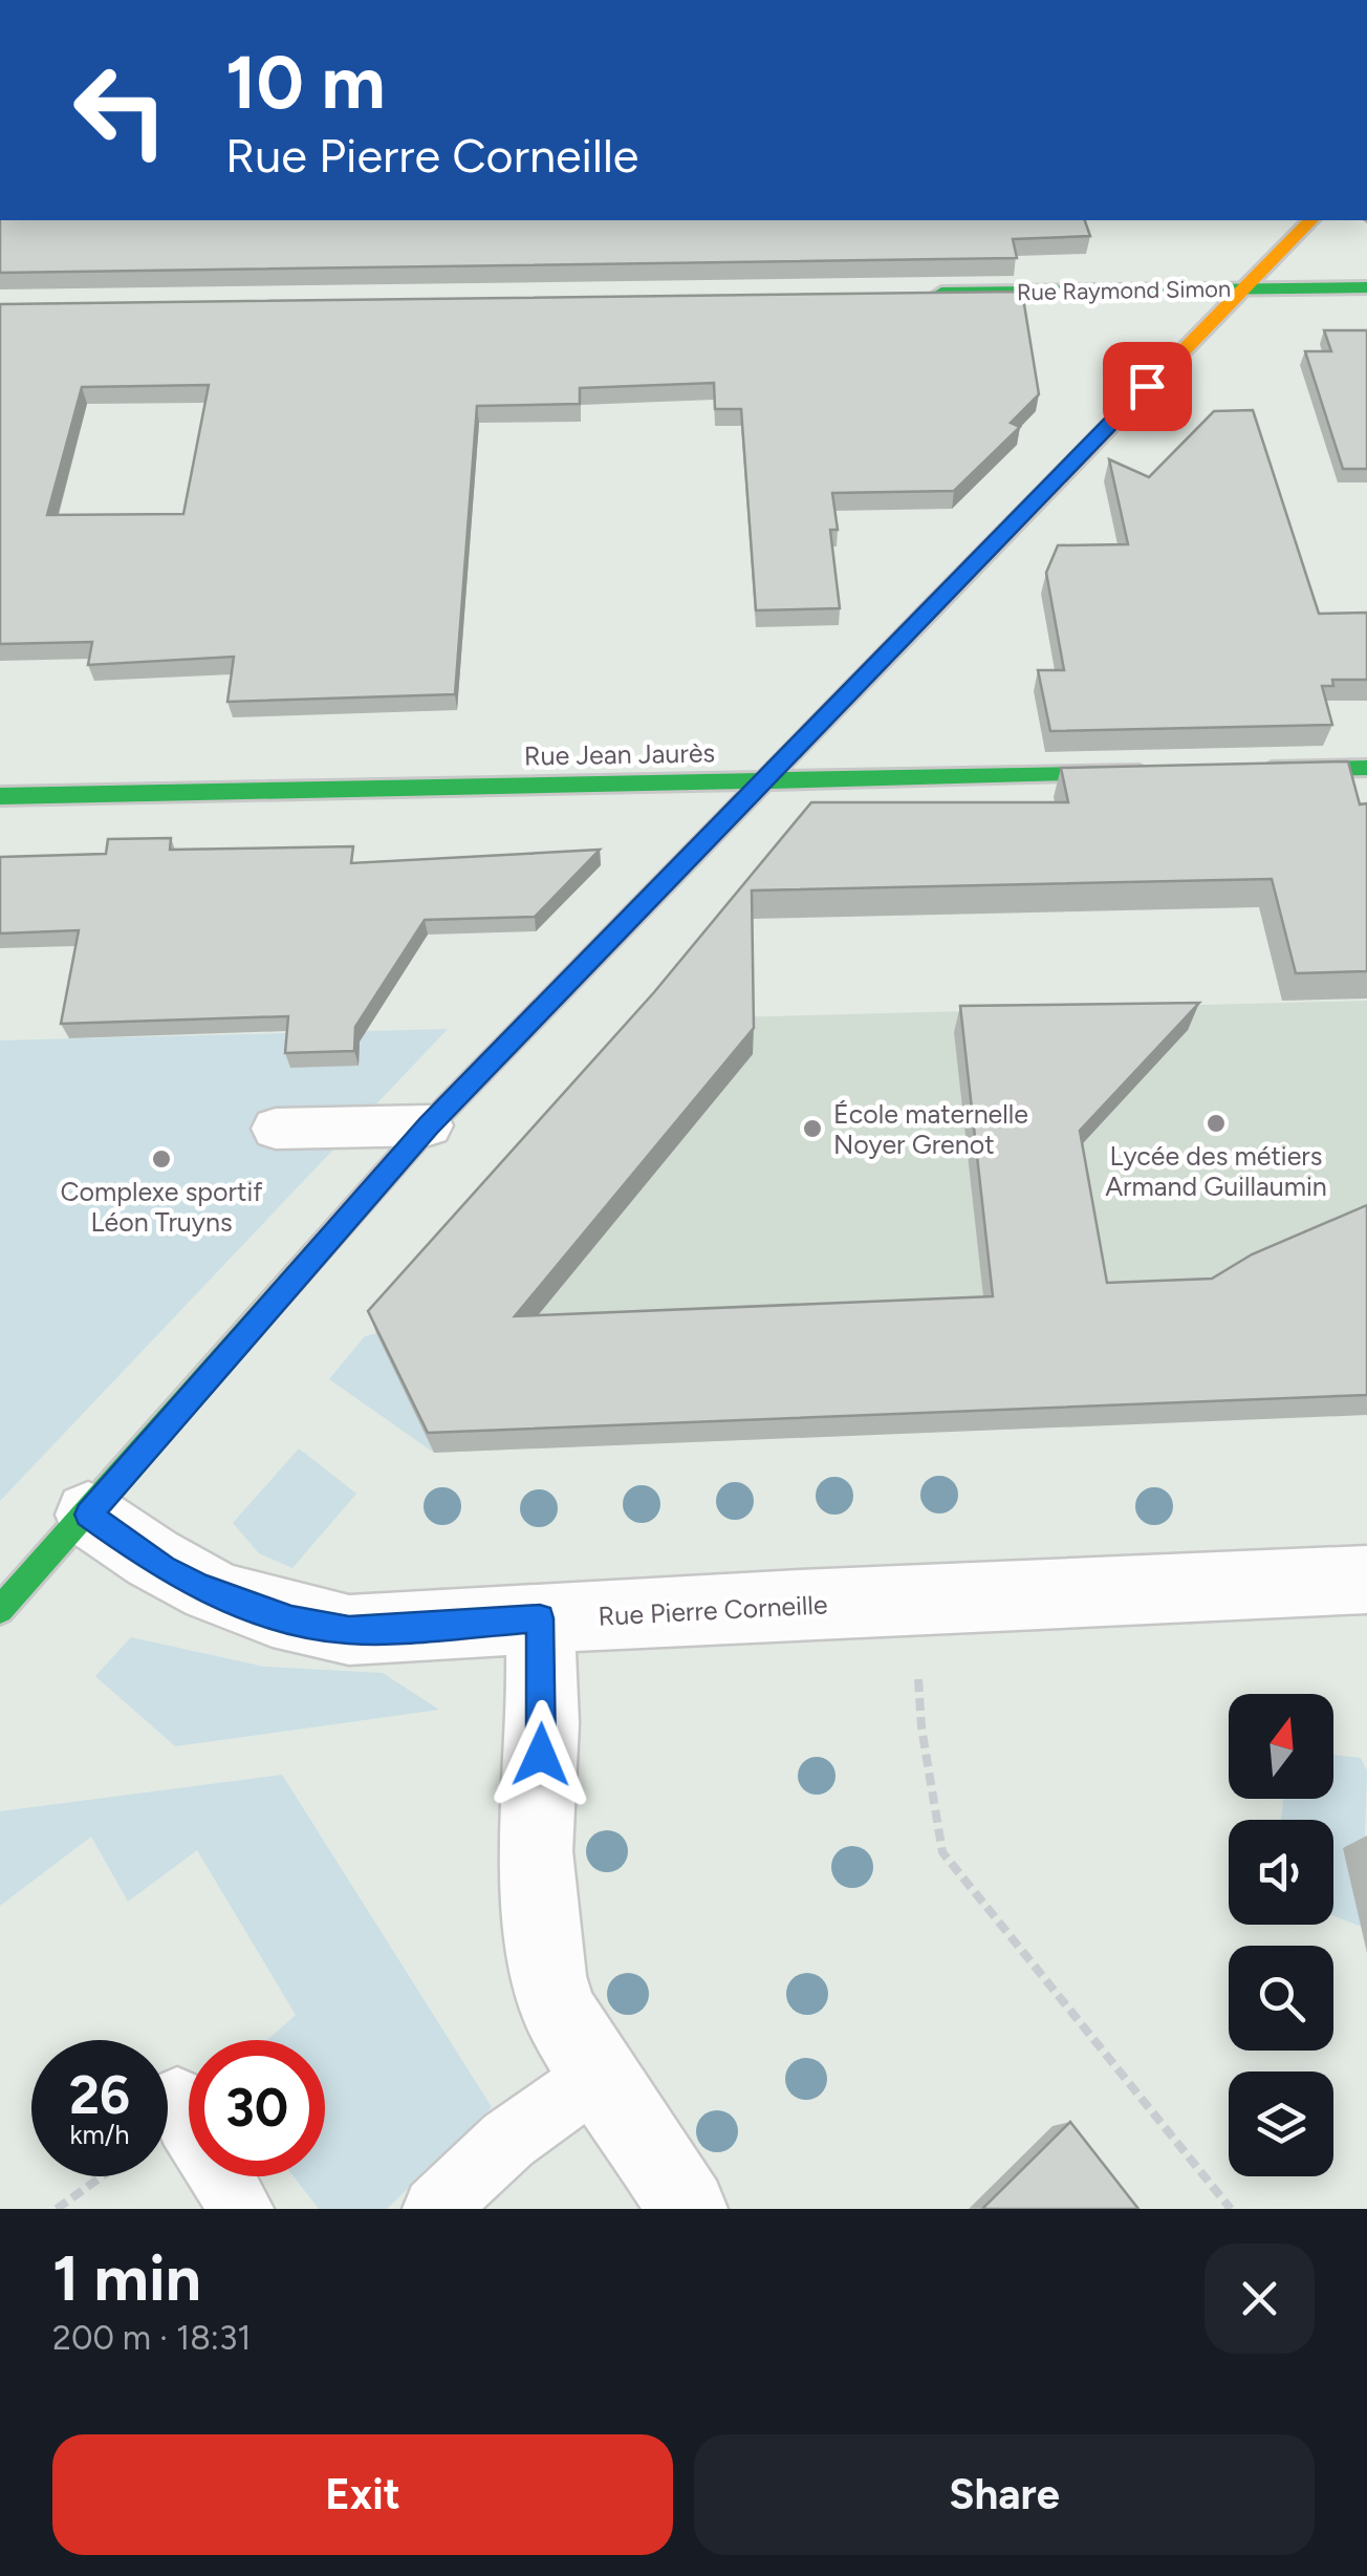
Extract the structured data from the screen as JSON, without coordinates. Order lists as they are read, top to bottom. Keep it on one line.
{"streets":{"street":["Rue Raymond Simon","Rue Jean Jaurès","Rue Pierre Corneille"]},"places":["Lycée des métiers Armand Guillaumin","École maternelle Noyer Grenot","Complexe sportif Léon Truyns"],"north":"top","page":{"turn":["10 m","Rue Pierre Corneille"],"speed":"26 km/h","limit":"30","heading":["1 min","200 m · 18:31"],"buttons":["Exit","Share"]}}
